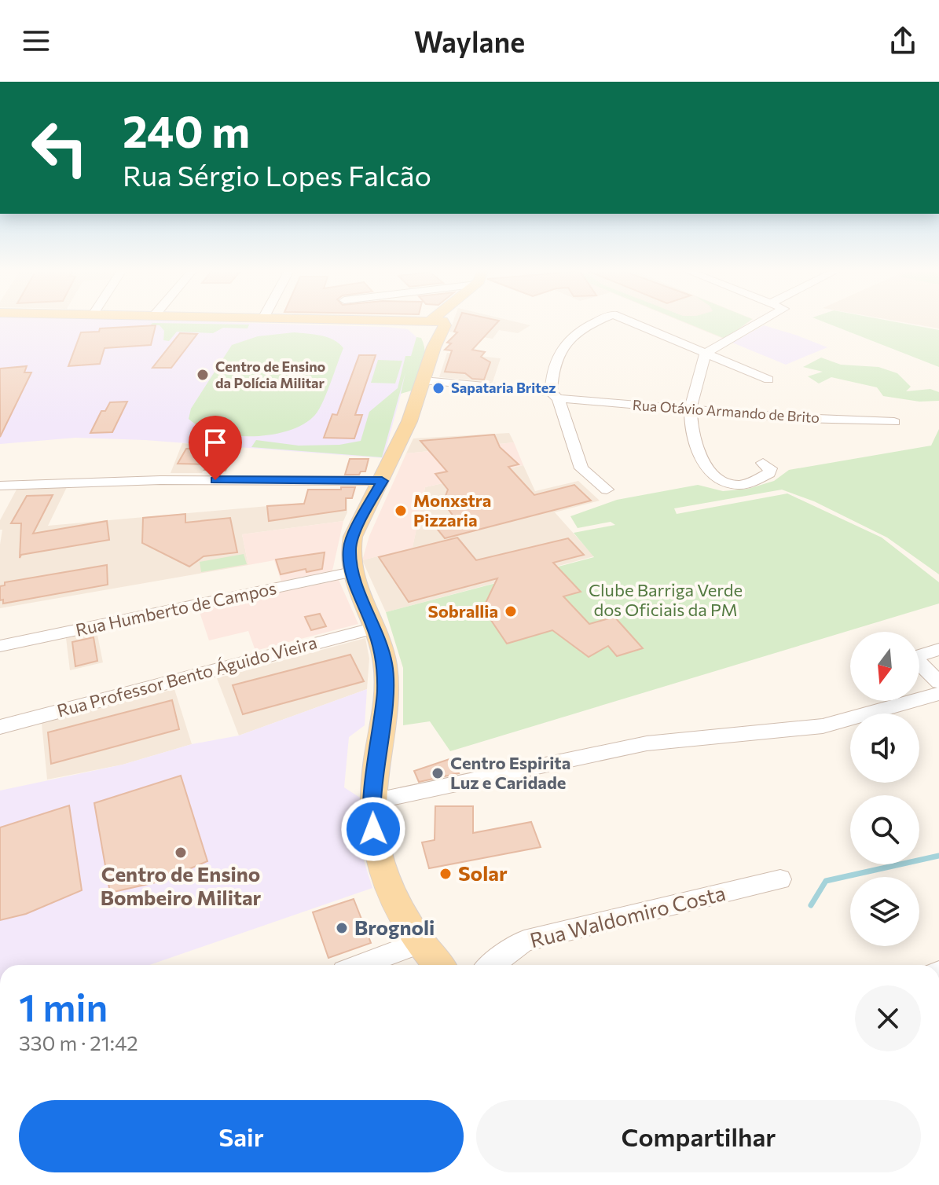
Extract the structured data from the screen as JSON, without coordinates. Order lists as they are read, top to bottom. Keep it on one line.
{"streets":{"street":["Rua Otávio Armando de Brito","Rua Humberto de Campos","Rua Professor Bento Águido Vieira","Rua Waldomiro Costa"]},"parks":["Clube Barriga Verde dos Oficiais da PM"],"places":["Centro de Ensino da Polícia Militar","Sapataria Britez","Monxstra Pizzaria","Sobrallia","Centro Espirita Luz e Caridade","Centro de Ensino Bombeiro Militar","Solar","Brognoli"],"north":"bottom","page":{"header":"Waylane","turn":["240 m","Rua Sérgio Lopes Falcão"],"heading":["1 min","330 m · 21:42"],"buttons":["Sair","Compartilhar"]}}
